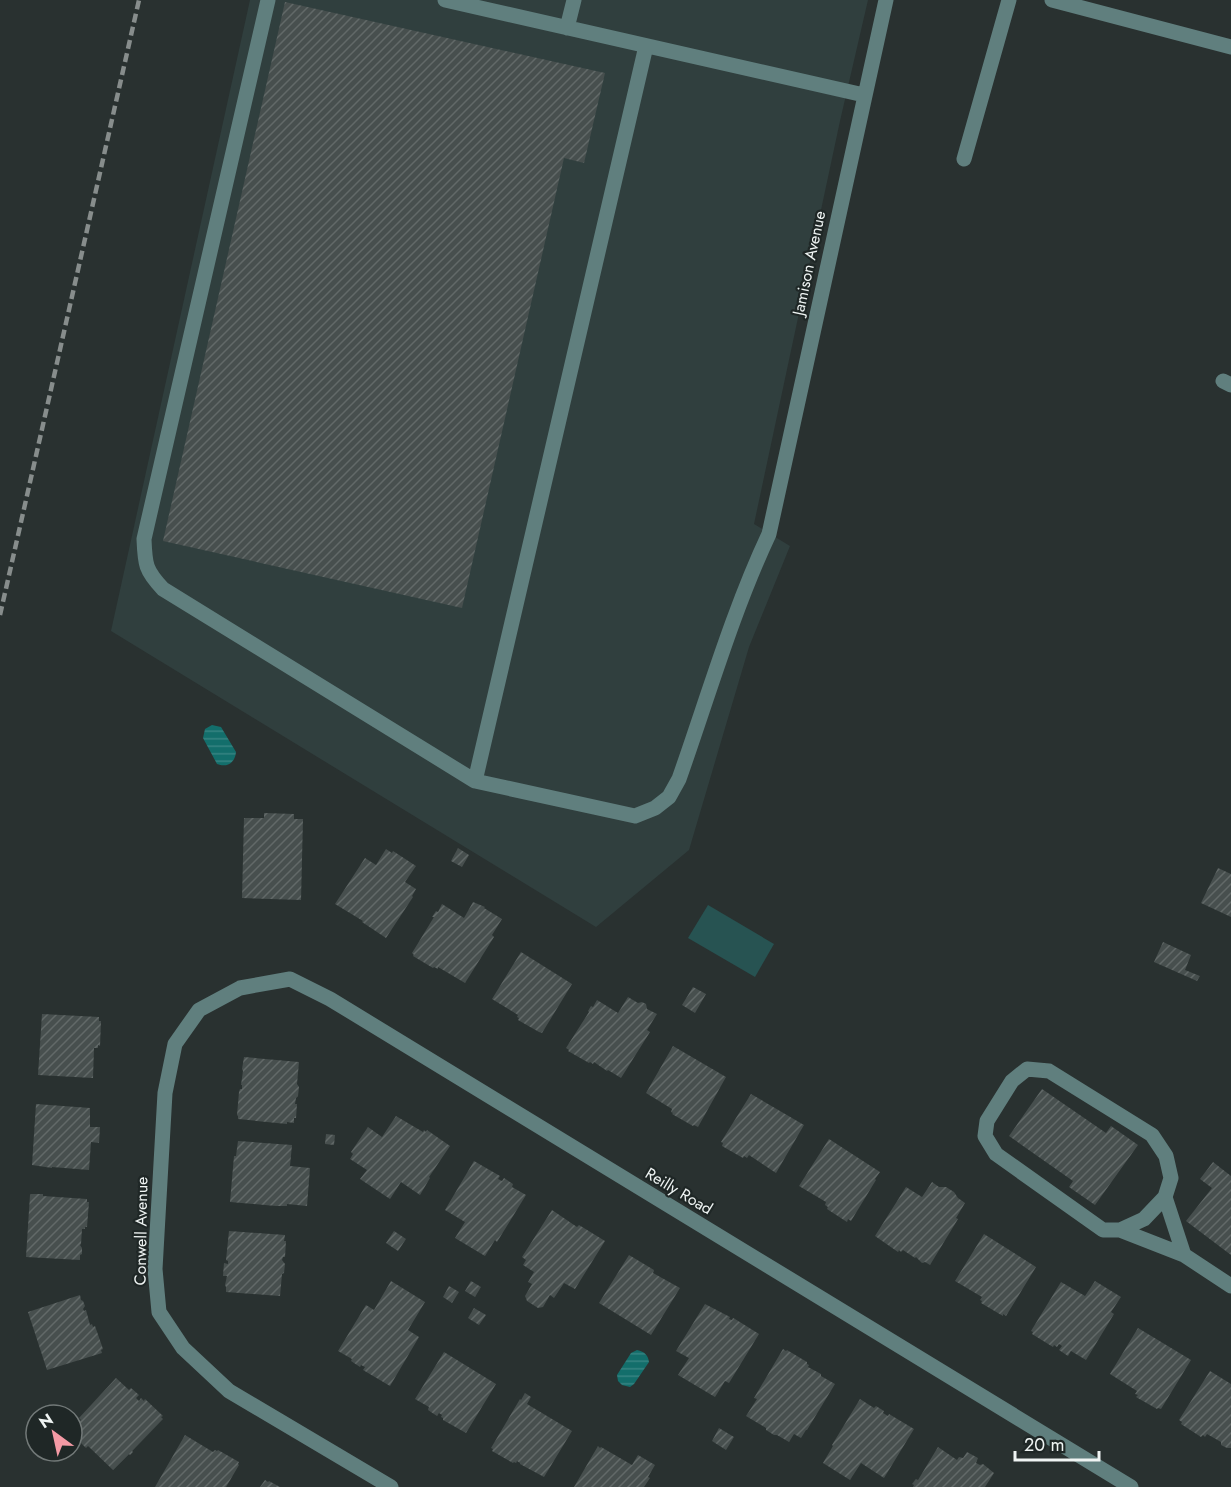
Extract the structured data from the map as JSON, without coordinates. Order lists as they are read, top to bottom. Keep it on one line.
{"streets":{"street":["Jamison Avenue","Reilly Road","Conwell Avenue"]},"crossings":[["Reilly Road","Conwell Avenue"]],"scale_bar":"20 m","north":"top left"}
